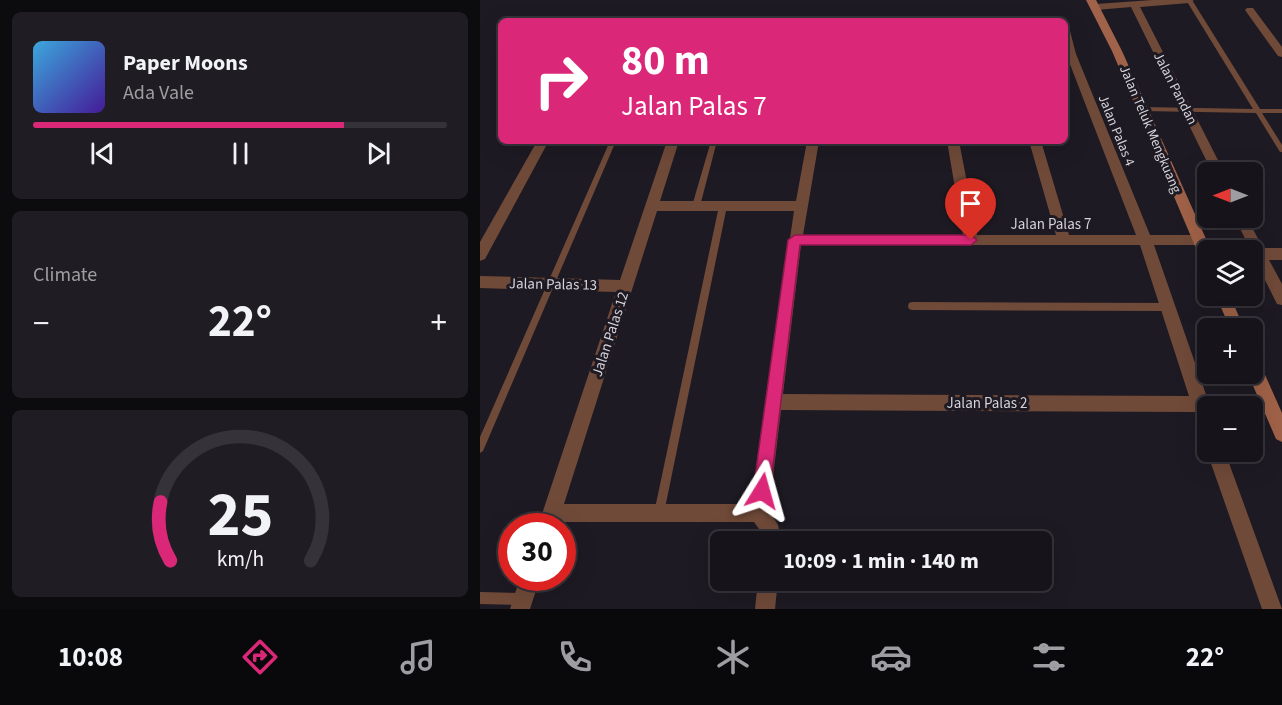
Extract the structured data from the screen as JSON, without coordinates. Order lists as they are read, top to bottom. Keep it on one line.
{"streets":{"street":["Jalan Pandan","Jalan Teluk Mengkuang","Jalan Palas 4","Jalan Palas 7","Jalan Palas 13","Jalan Palas 12","Jalan Palas 2"]},"crossings":[["Jalan Palas 4","Jalan Palas 7"],["Jalan Palas 13","Jalan Palas 12"]],"north":"left","page":{"turn":["80 m","Jalan Palas 7"],"song":["Paper Moons","Ada Vale"],"map_buttons":["+","−"],"tile":"Climate","heat":["−","22°","+"],"limit":"30","trip":"10:09 · 1 min · 140 m","tabs":["10:08","22°"],"gauge":["25","km/h"]}}
